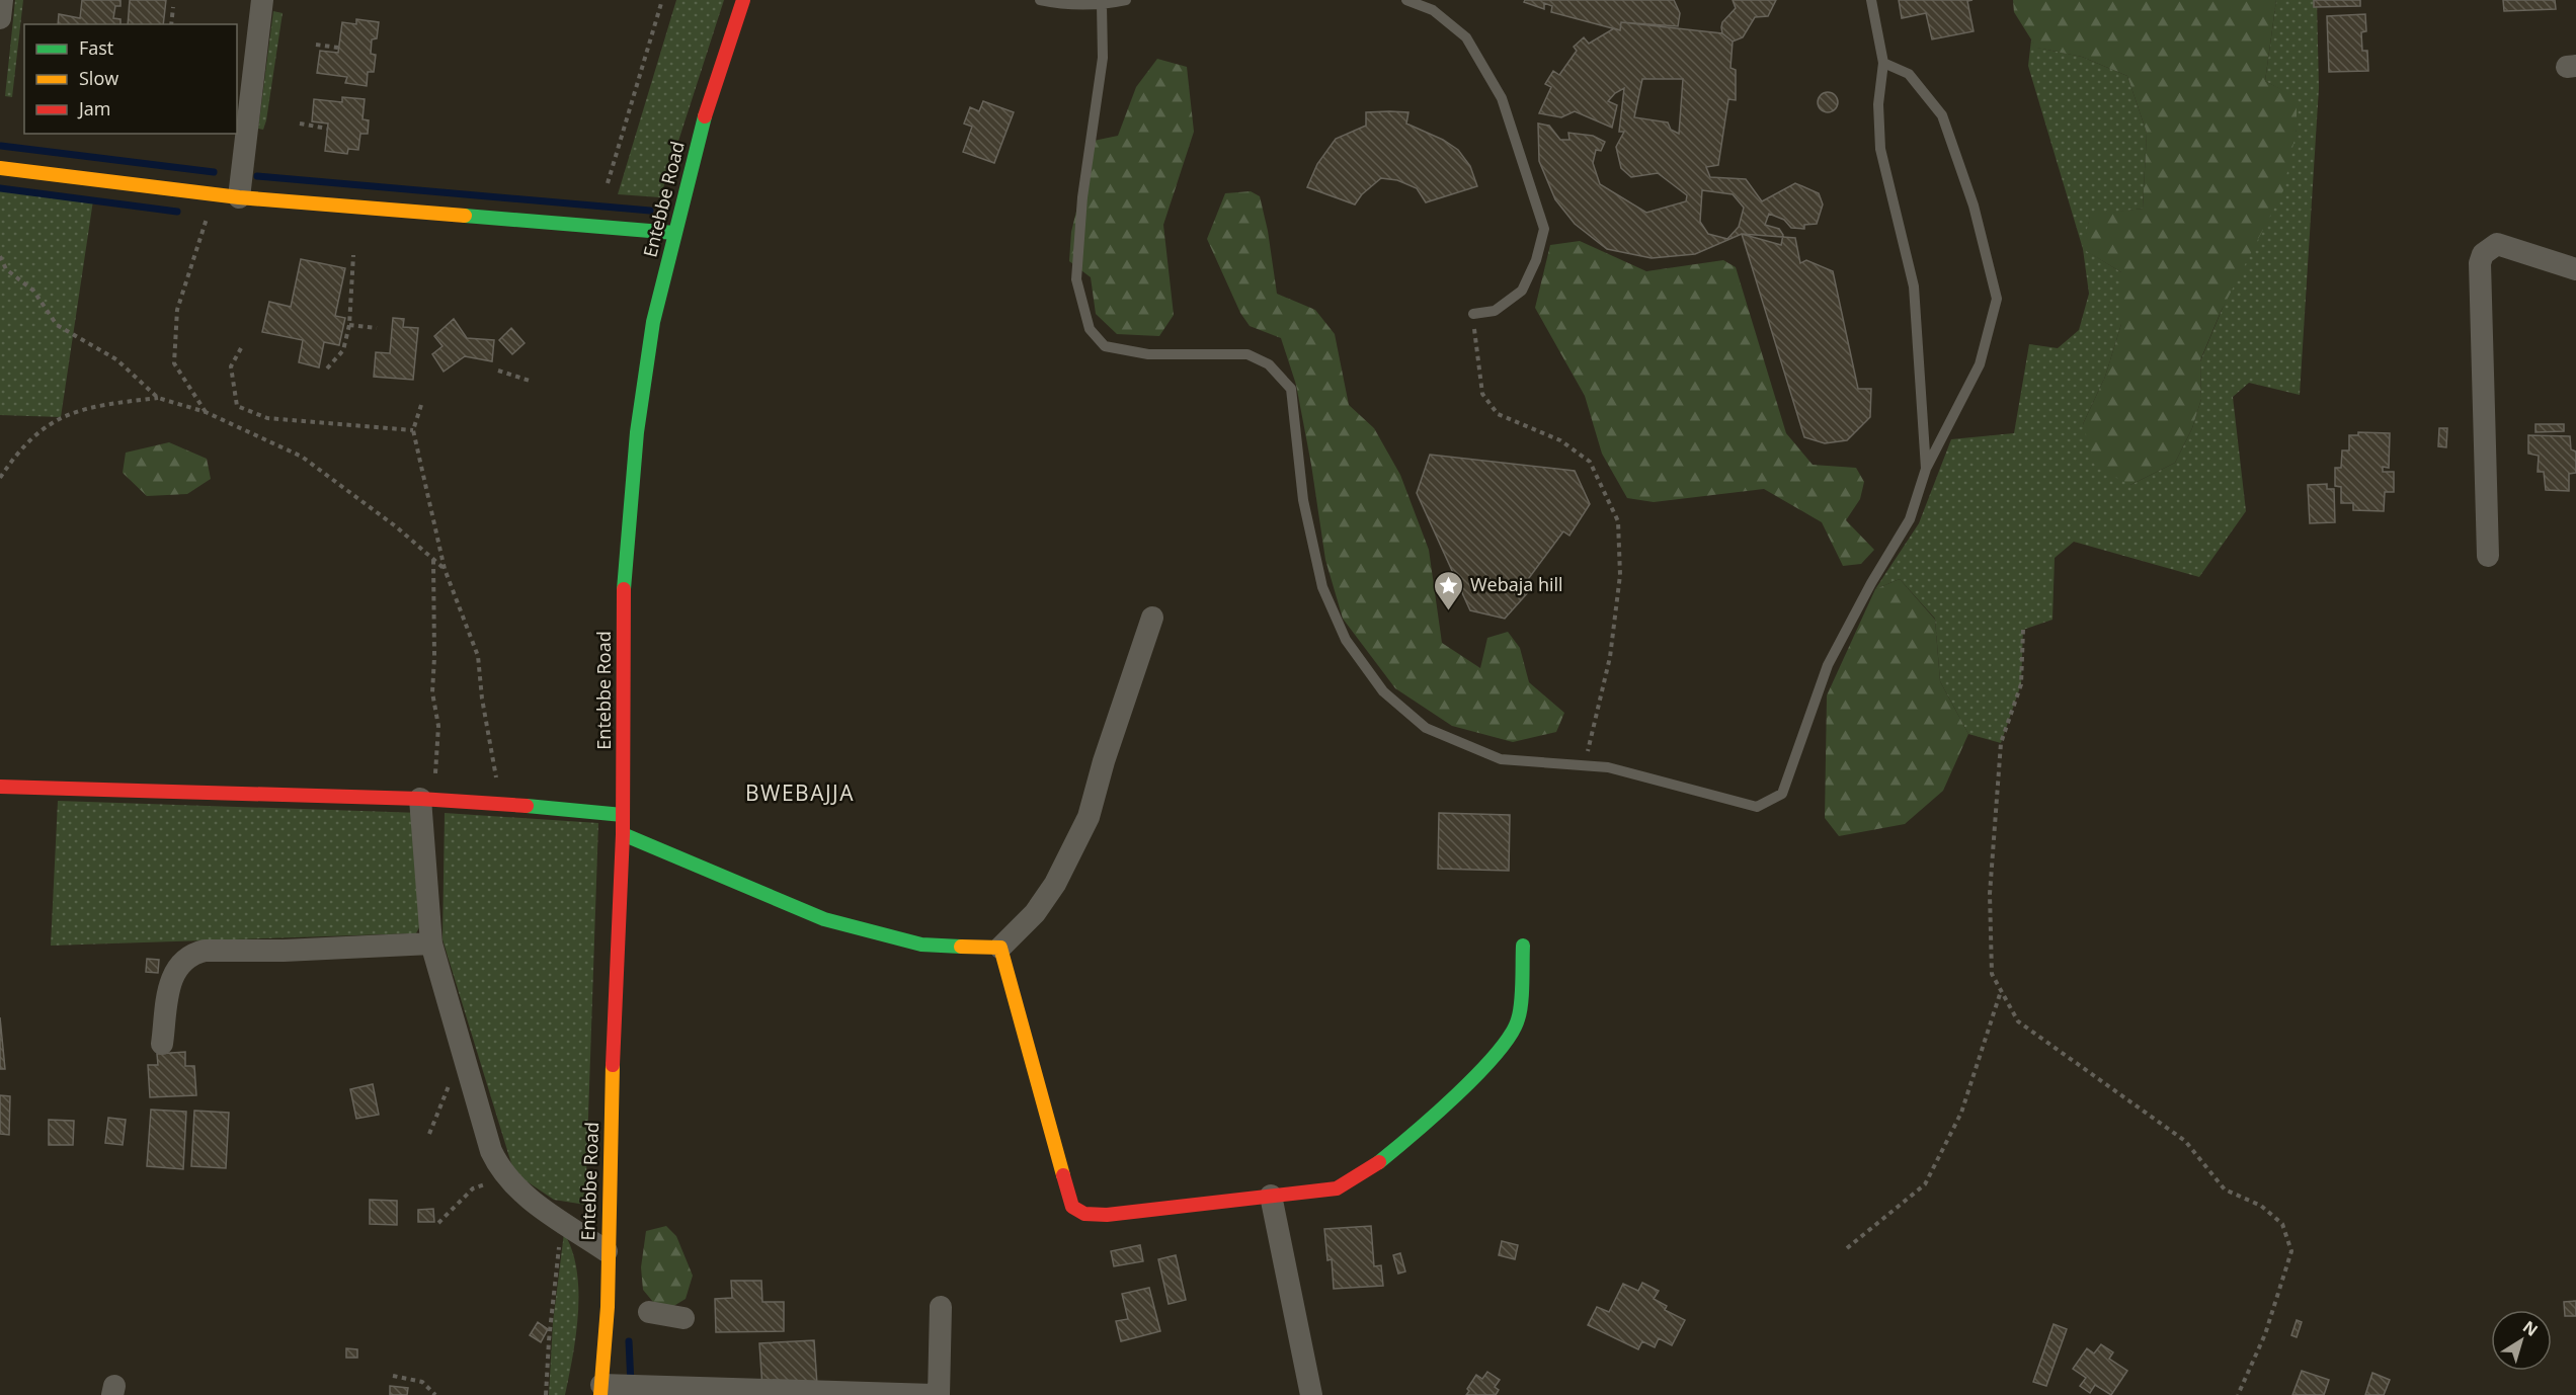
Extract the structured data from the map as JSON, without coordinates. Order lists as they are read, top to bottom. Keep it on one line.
{"streets":{"street":["Entebbe Road"]},"districts":["BWEBAJJA"],"places":{"place":["Webaja hill"]},"legend":["Fast","Slow","Jam"],"north":"top right"}
